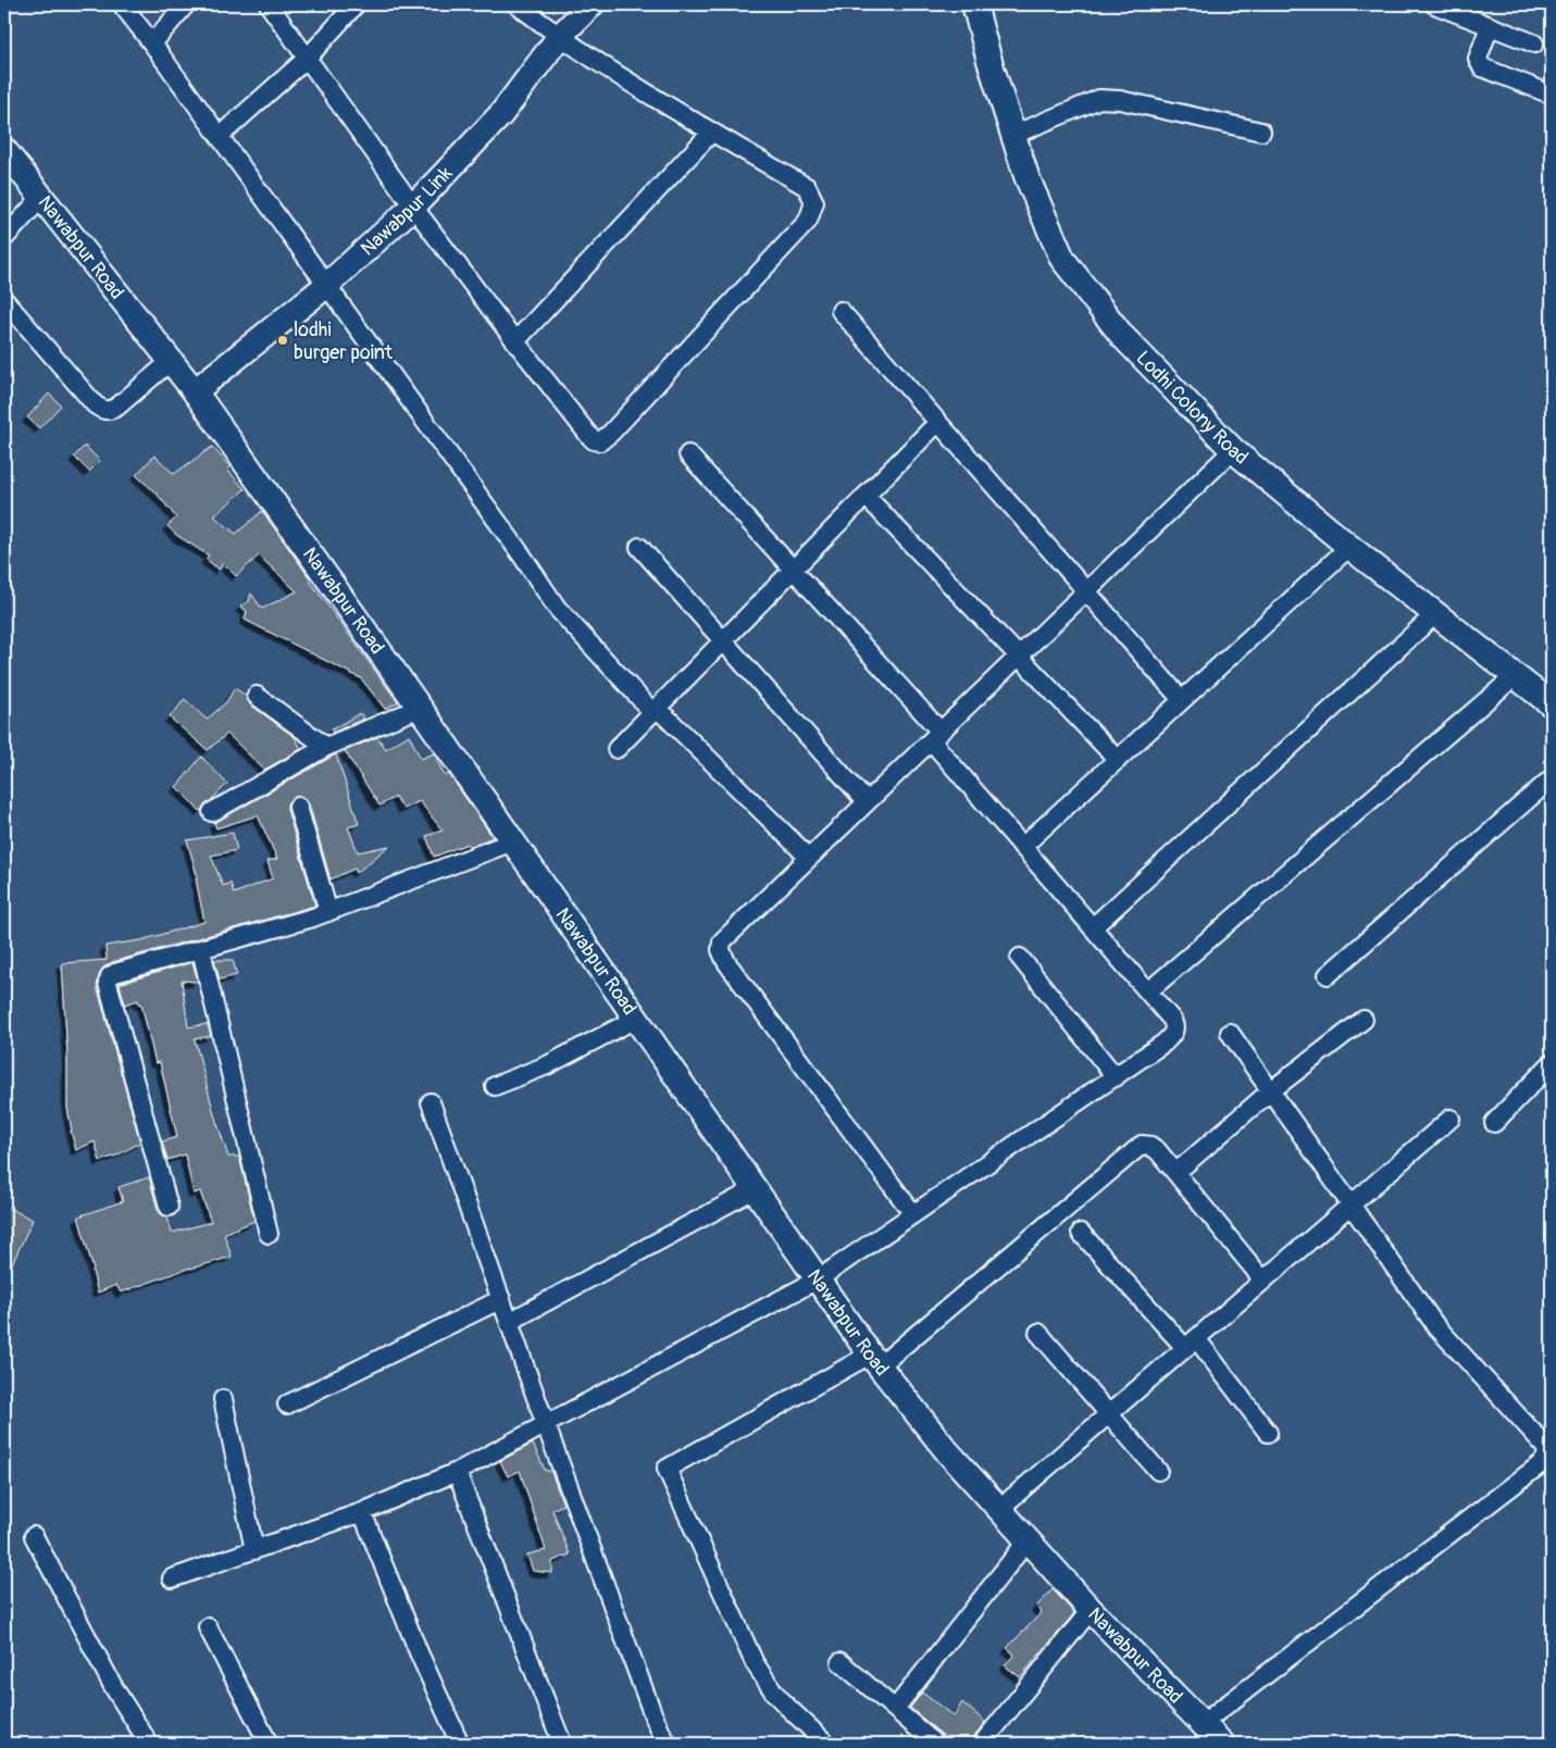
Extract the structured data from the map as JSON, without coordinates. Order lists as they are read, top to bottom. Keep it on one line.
{"streets":{"street":["Nawabpur Link","Nawabpur Road","Lodhi Colony Road"]},"crossings":[["Nawabpur Link","Nawabpur Road"]],"places":["lodhi burger point"]}
